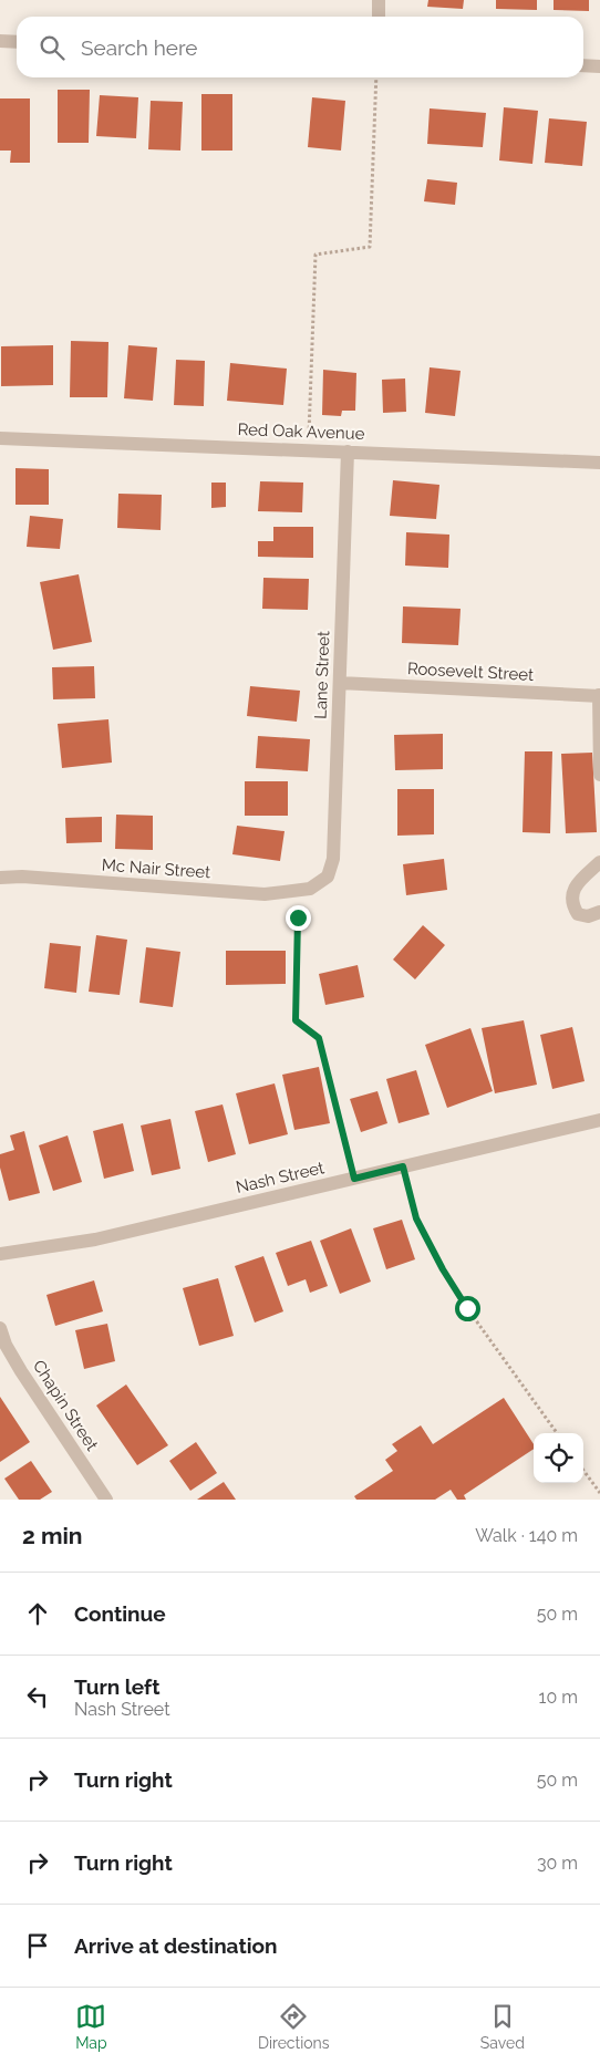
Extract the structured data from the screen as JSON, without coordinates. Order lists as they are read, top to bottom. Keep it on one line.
{"streets":{"street":["Red Oak Avenue","Roosevelt Street","Lane Street","Mc Nair Street","Nash Street","Chapin Street"]},"crossings":[["Red Oak Avenue","Lane Street"],["Roosevelt Street","Lane Street"],["Lane Street","Mc Nair Street"]],"page":{"search":"Search here","heading":["2 min","Walk · 140 m"],"list":[["Continue","50 m"],["Turn left","Nash Street","10 m"],["Turn right","50 m"],["Turn right","30 m"],"Arrive at destination"],"nav":["Map","Directions","Saved"]}}
